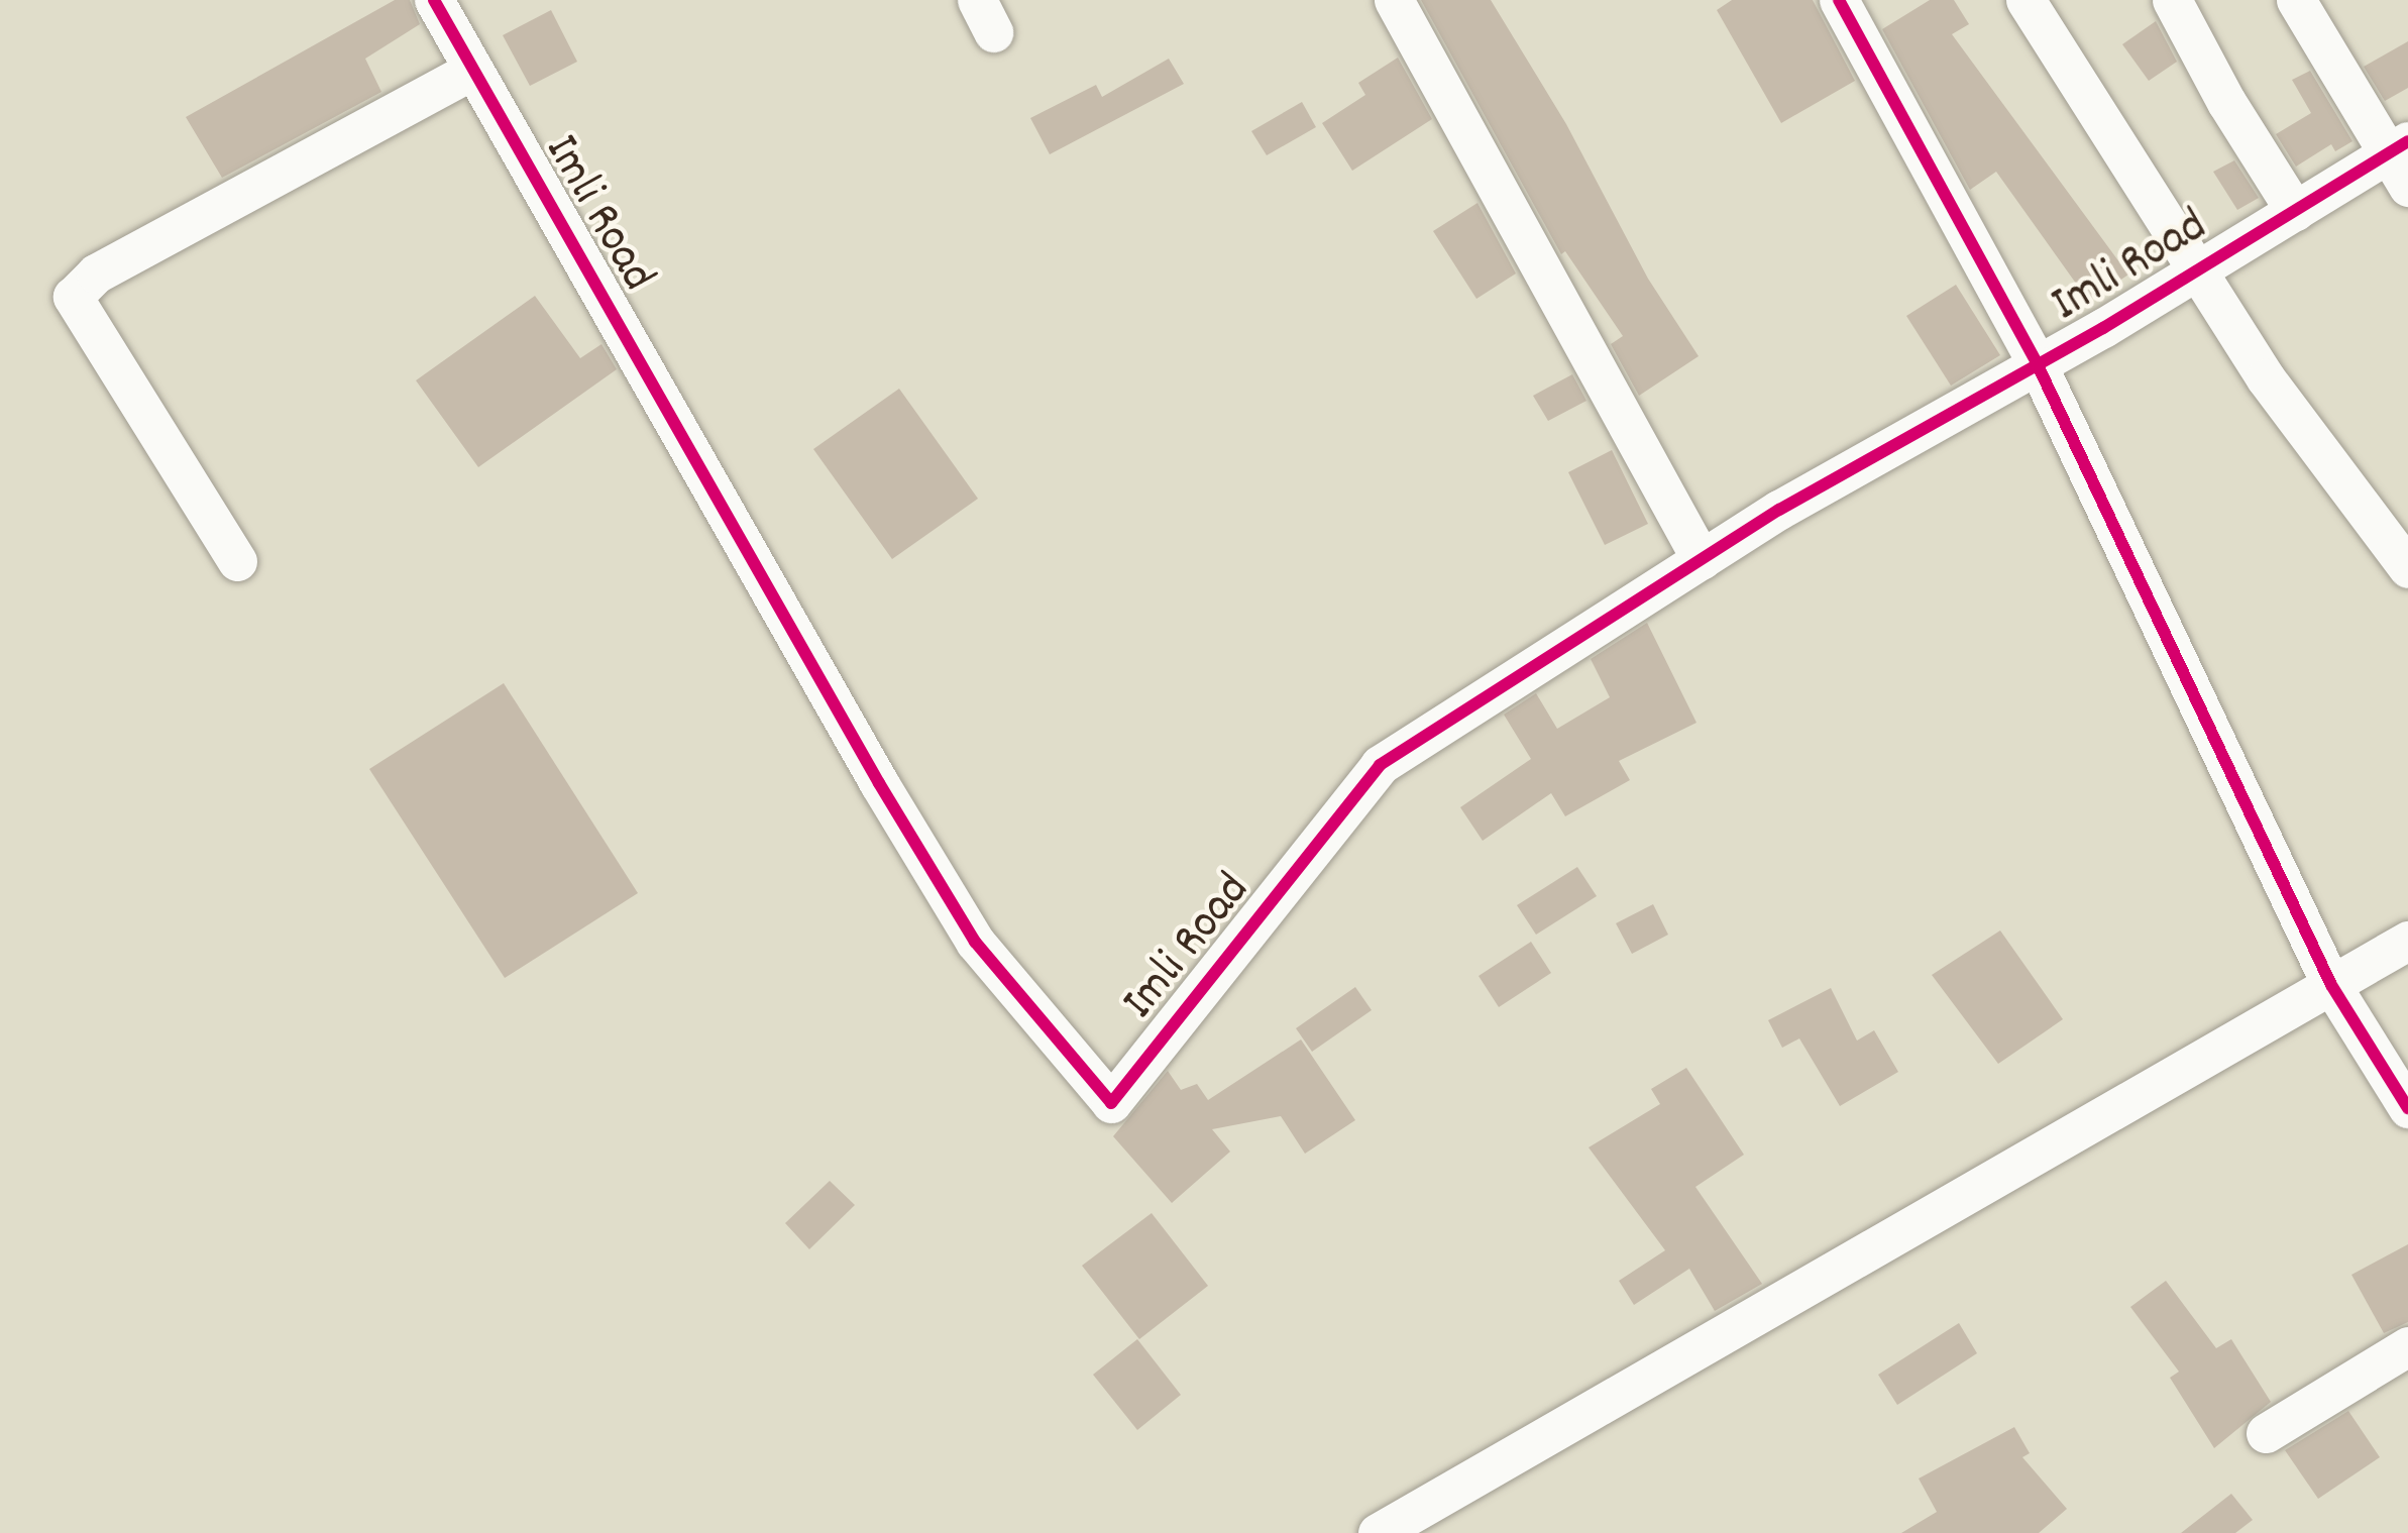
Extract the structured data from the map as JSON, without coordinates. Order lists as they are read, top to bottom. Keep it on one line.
{"streets":{"street":["Imli Road"]}}
